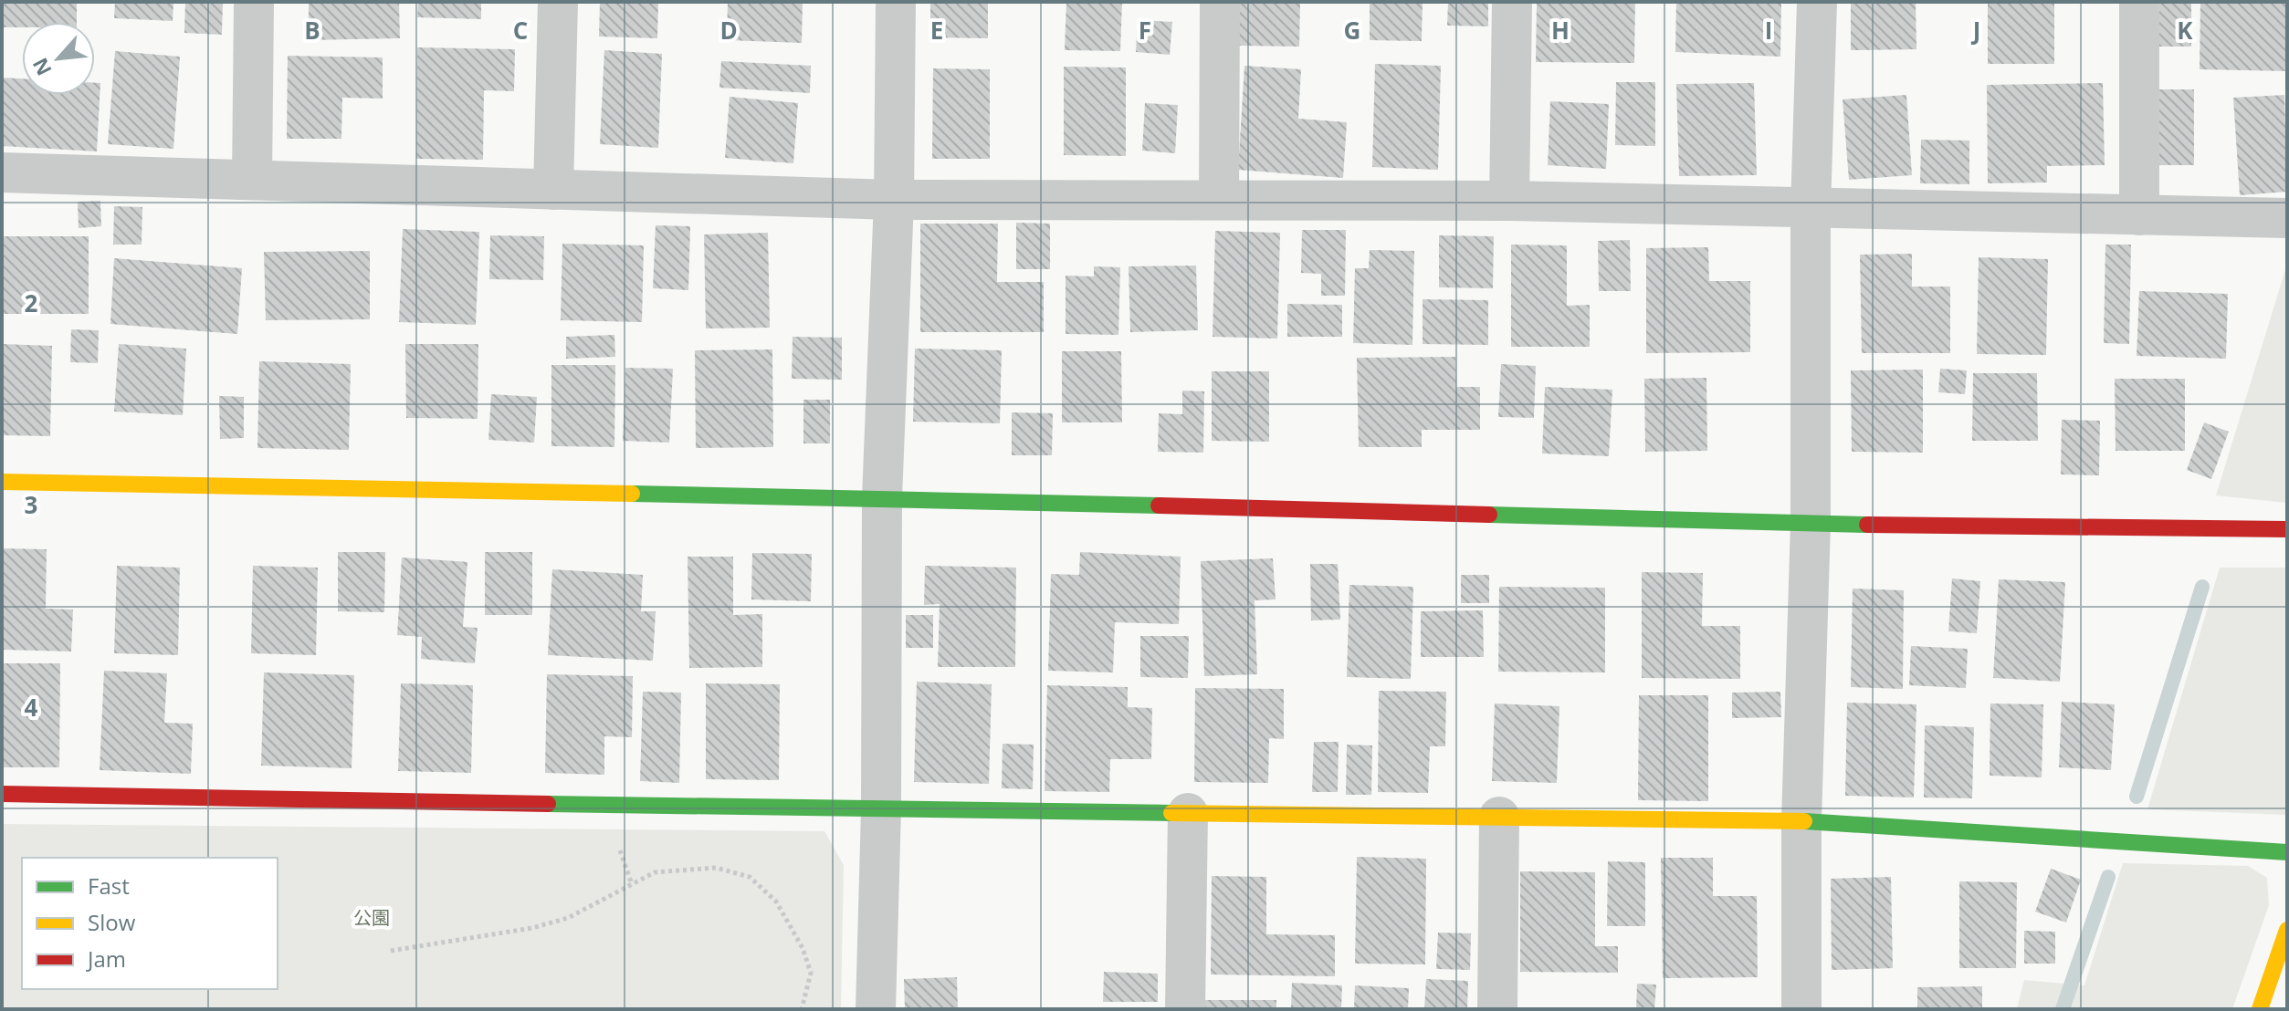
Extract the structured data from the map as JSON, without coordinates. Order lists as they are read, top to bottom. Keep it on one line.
{"parks":["公園"],"legend":["Fast","Slow","Jam"],"north":"bottom left","grid":{"columns":["B","C","D","E","F","G","H","I","J","K"],"rows":["2","3","4"]}}
